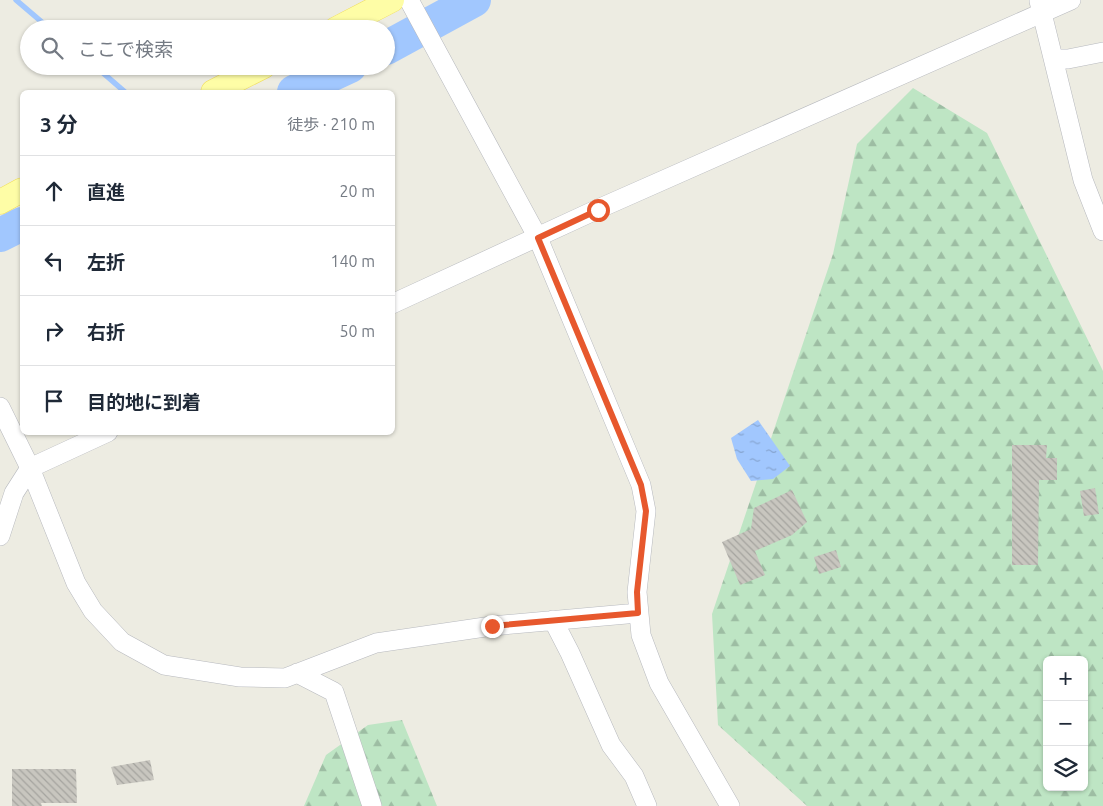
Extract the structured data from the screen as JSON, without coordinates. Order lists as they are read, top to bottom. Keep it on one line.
{"page":{"search":"ここで検索","heading":["3 分","徒歩 · 210 m"],"list":[["直進","20 m"],["左折","140 m"],["右折","50 m"],"目的地に到着"],"map_buttons":["+","−"]}}
